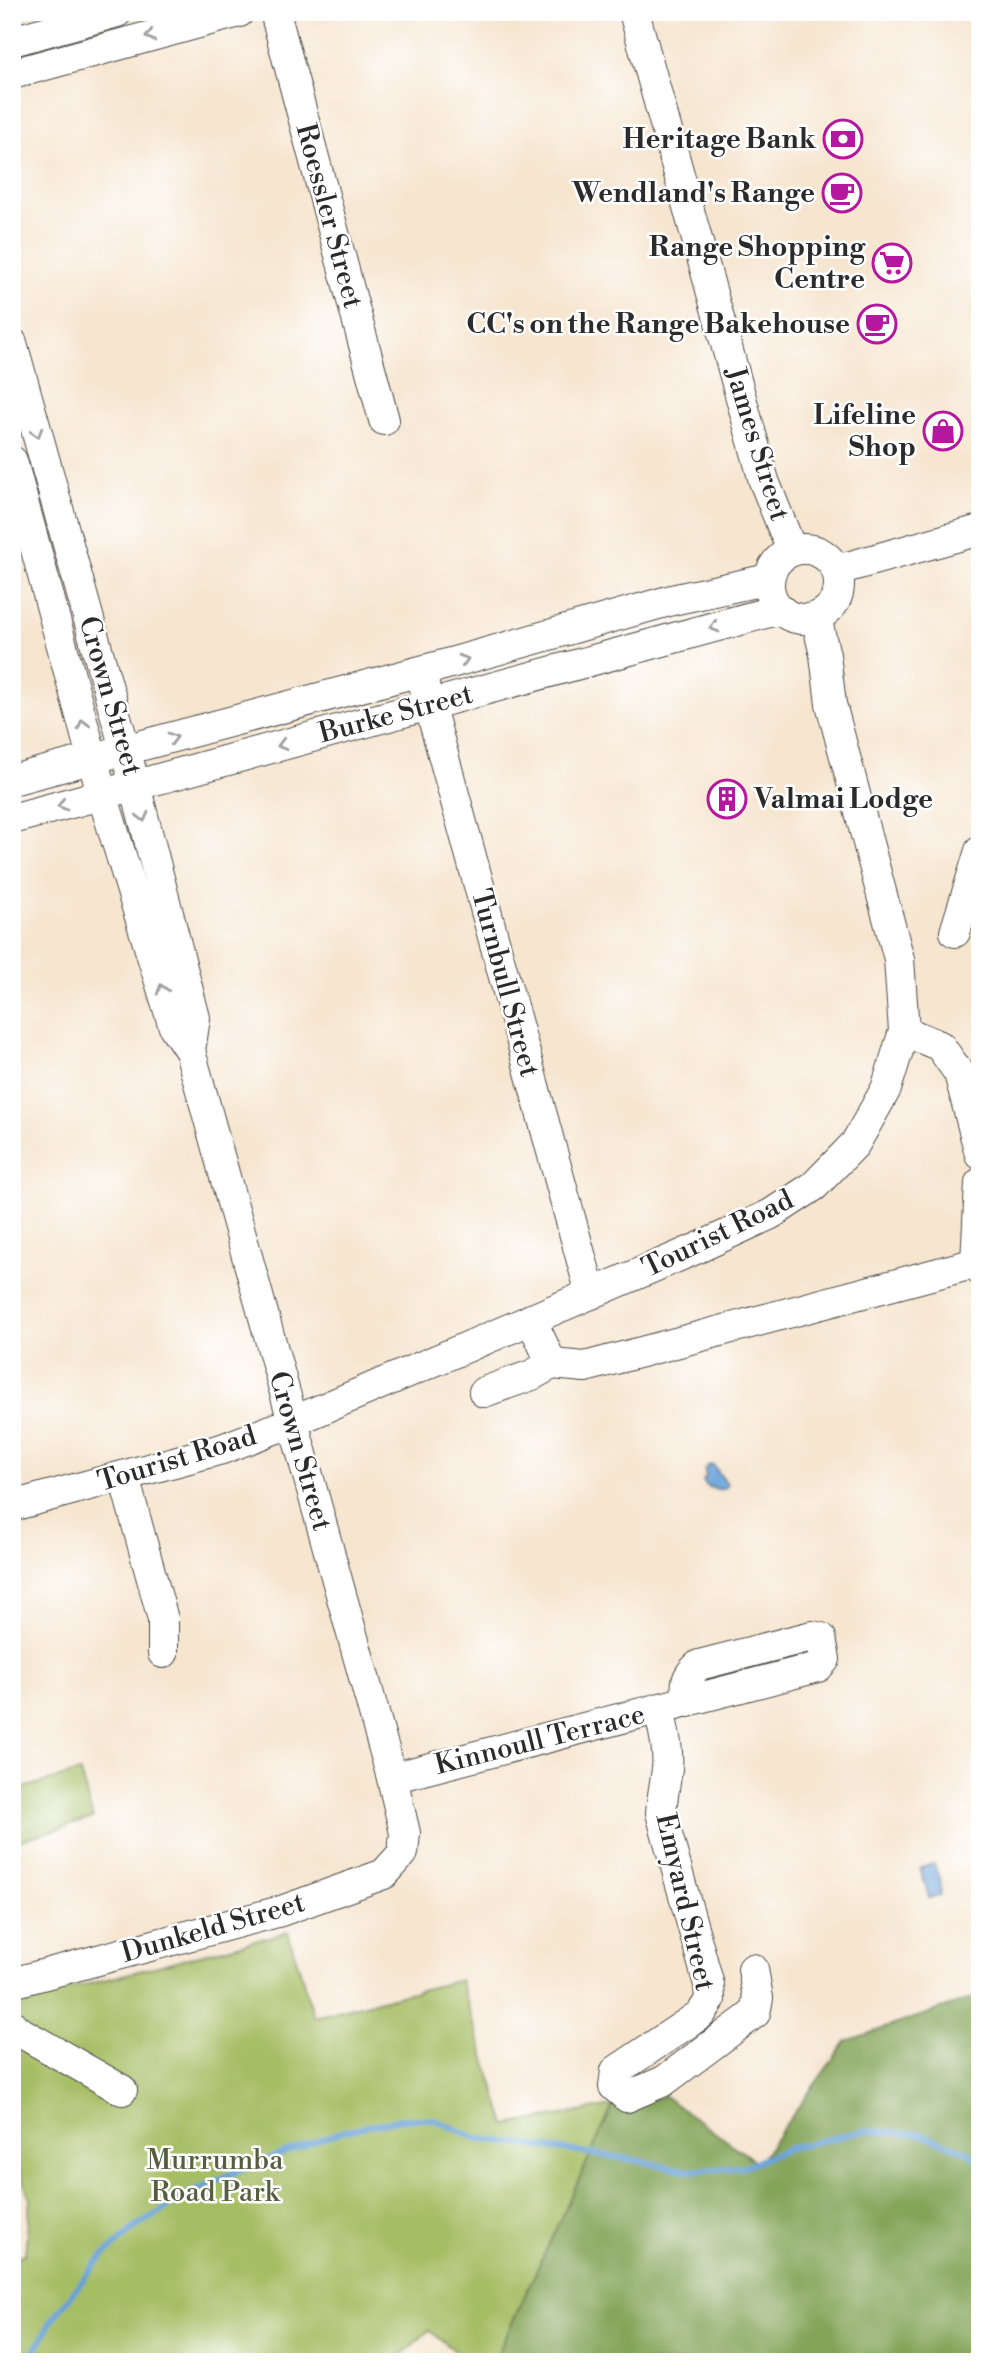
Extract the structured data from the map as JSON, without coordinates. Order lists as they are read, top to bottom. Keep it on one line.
{"streets":{"street":["Roessler Street","James Street","Crown Street","Burke Street","Turnbull Street","Tourist Road","Kinnoull Terrace","Emyard Street","Dunkeld Street"]},"crossings":[["James Street","Burke Street"],["Crown Street","Burke Street"],["Crown Street","Tourist Road"],["Crown Street","Kinnoull Terrace"],["Crown Street","Dunkeld Street"],["Burke Street","Turnbull Street"],["Turnbull Street","Tourist Road"],["Kinnoull Terrace","Emyard Street"]],"parks":["Murrumba Road Park"],"places":{"bank":["Heritage Bank"],"cafe":["Wendland's Range","CC's on the Range Bakehouse"],"supermarket":["Range Shopping Centre"],"shop":["Lifeline Shop"],"building":["Valmai Lodge"]}}
